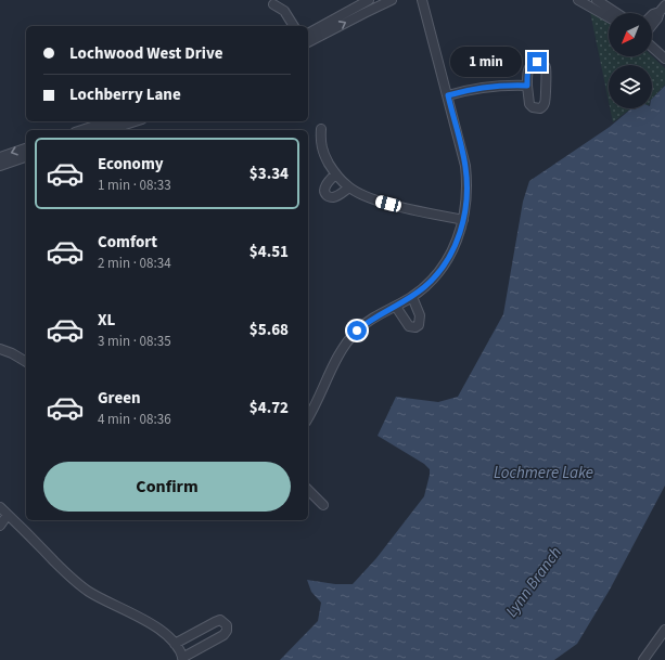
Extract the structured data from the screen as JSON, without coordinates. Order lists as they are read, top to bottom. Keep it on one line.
{"water":["Lochmere Lake","Lynn Branch"],"north":"bottom left","page":{"banner":["Lochwood West Drive","Lochberry Lane"],"bubble":"1 min","list":[{"name":"Economy","note":"1 min · 08:33","value":"$3.34"},{"name":"Comfort","note":"2 min · 08:34","value":"$4.51"},{"name":"XL","note":"3 min · 08:35","value":"$5.68"},{"name":"Green","note":"4 min · 08:36","value":"$4.72"}],"buttons":"Confirm"}}
